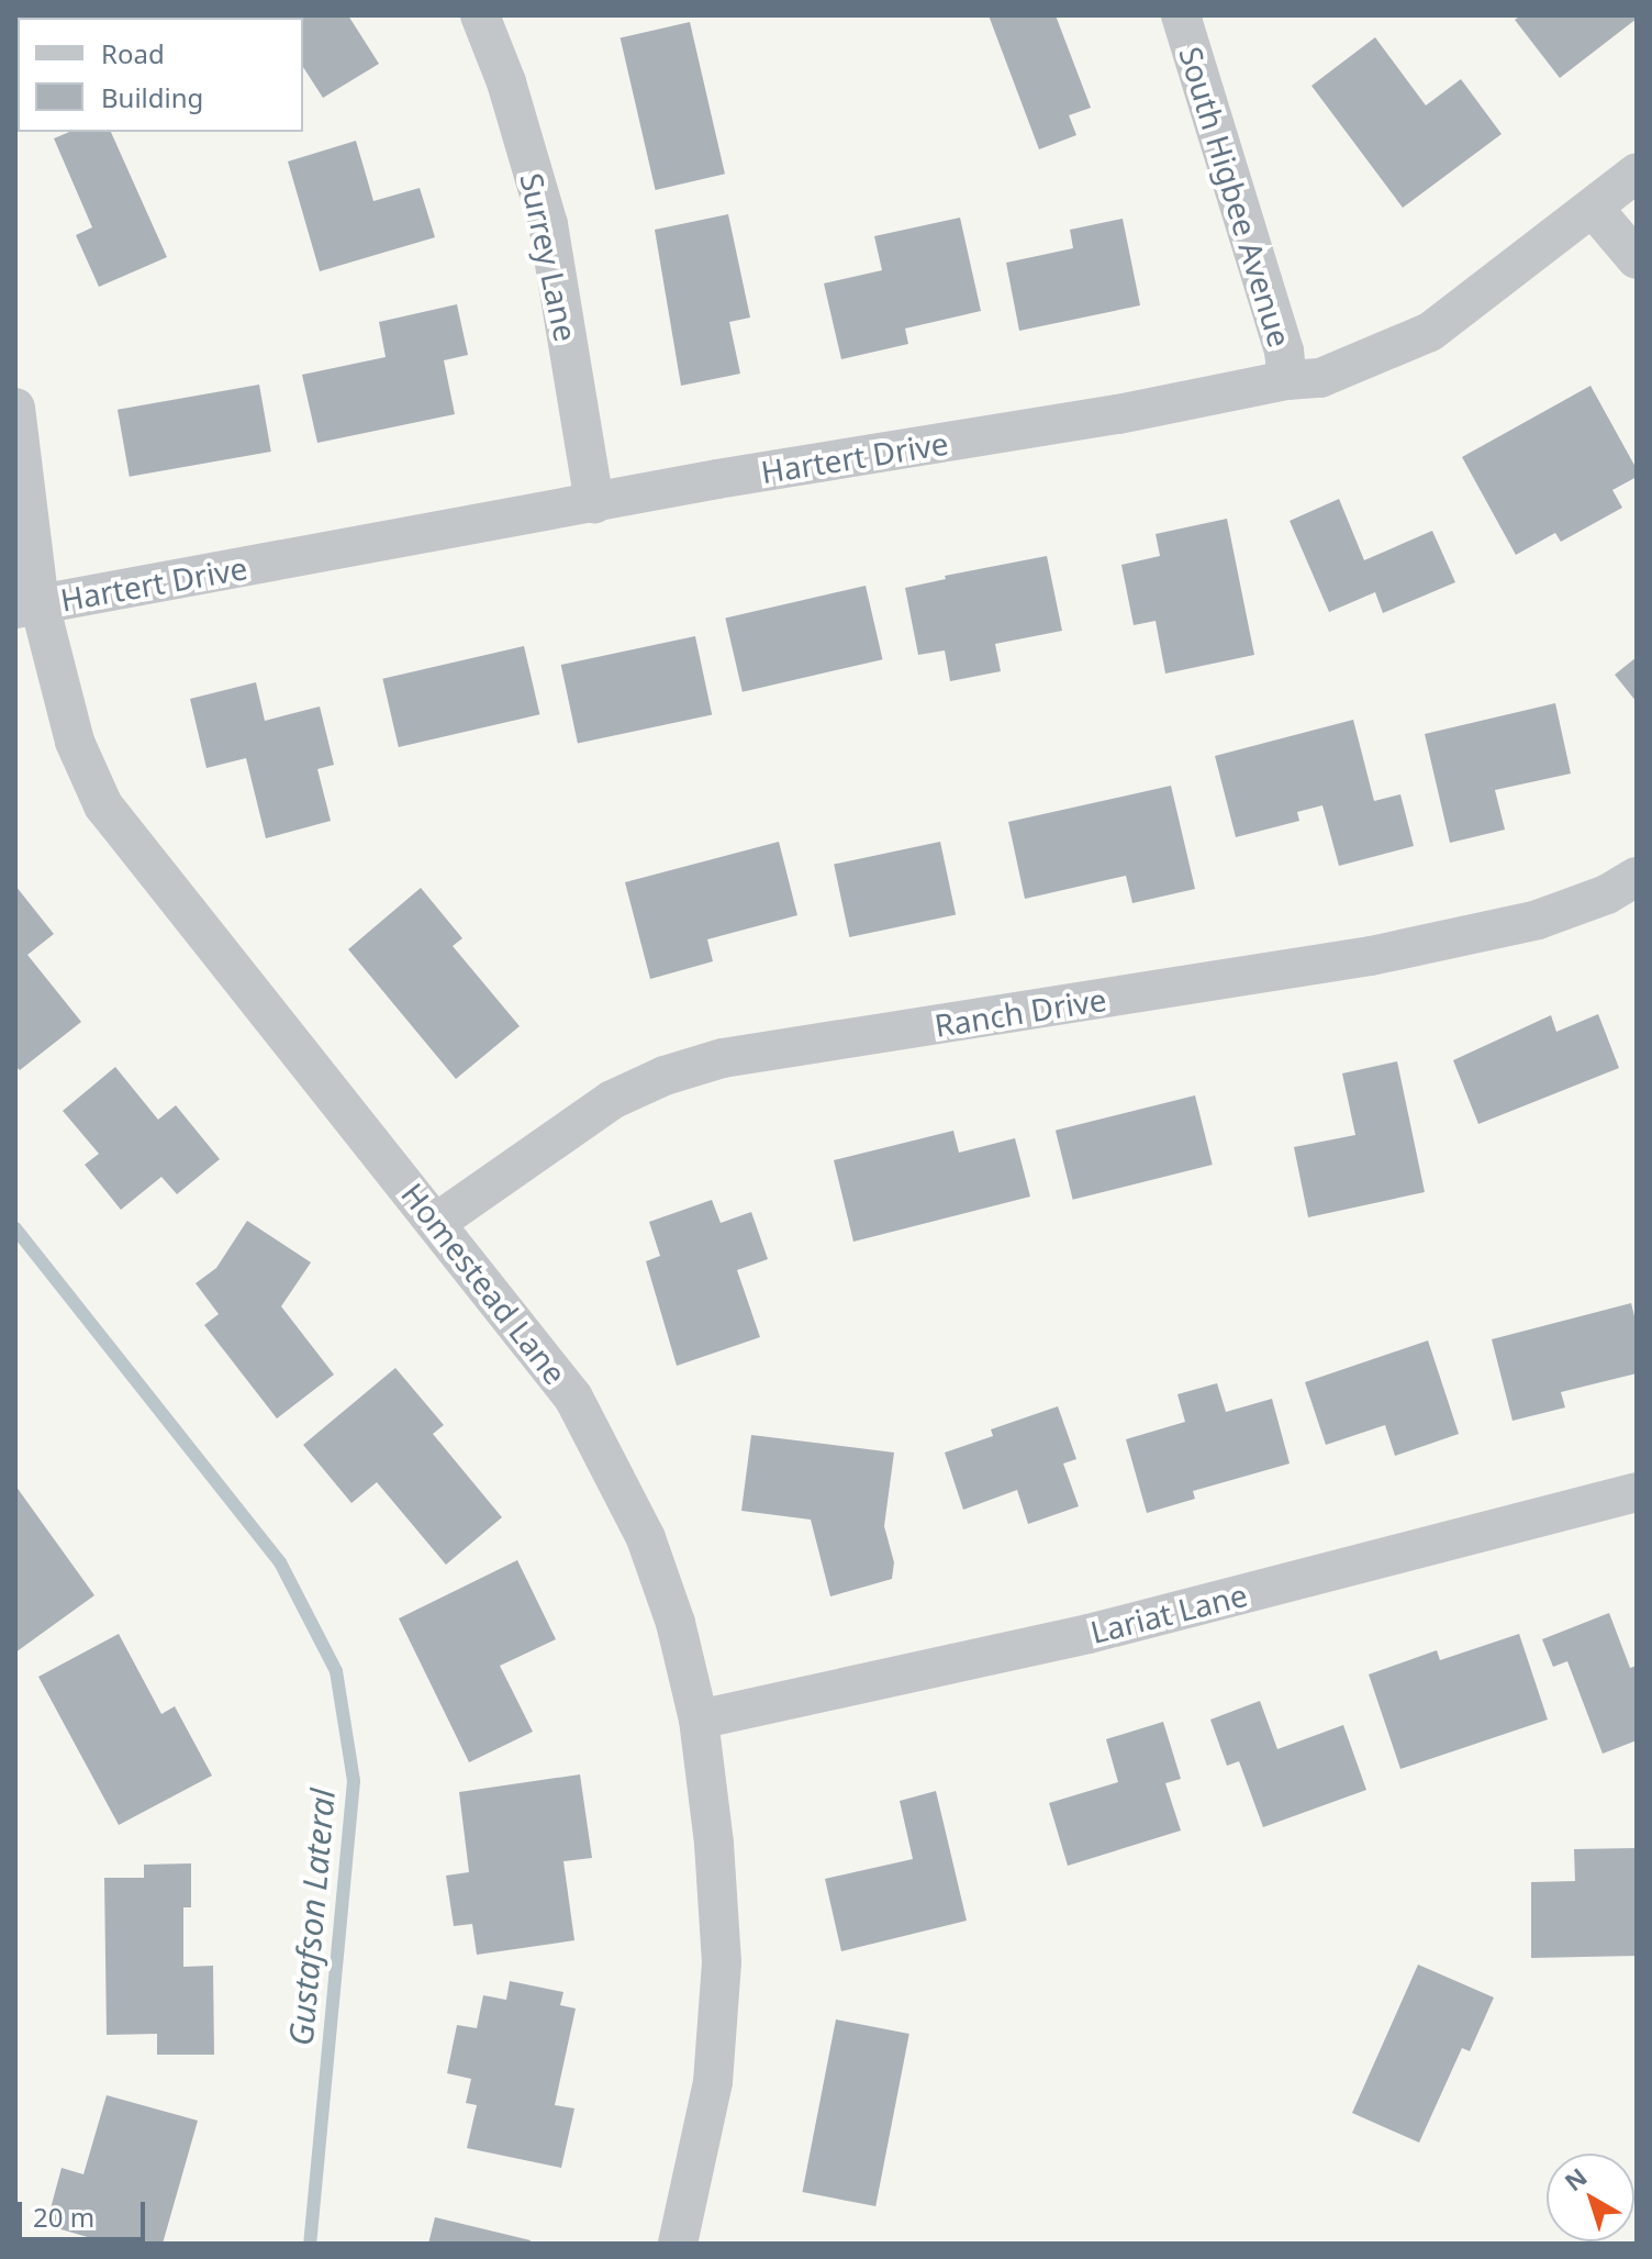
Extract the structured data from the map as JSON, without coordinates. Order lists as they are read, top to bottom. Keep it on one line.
{"streets":{"street":["South Higbee Avenue","Surrey Lane","Hartert Drive","Ranch Drive","Homestead Lane","Lariat Lane"]},"crossings":[["South Higbee Avenue","Hartert Drive"],["Surrey Lane","Hartert Drive"],["Hartert Drive","Homestead Lane"],["Ranch Drive","Homestead Lane"],["Homestead Lane","Lariat Lane"]],"water":["Gustafson Lateral"],"legend":["Road","Building"],"scale_bar":"20 m","north":"top left"}
